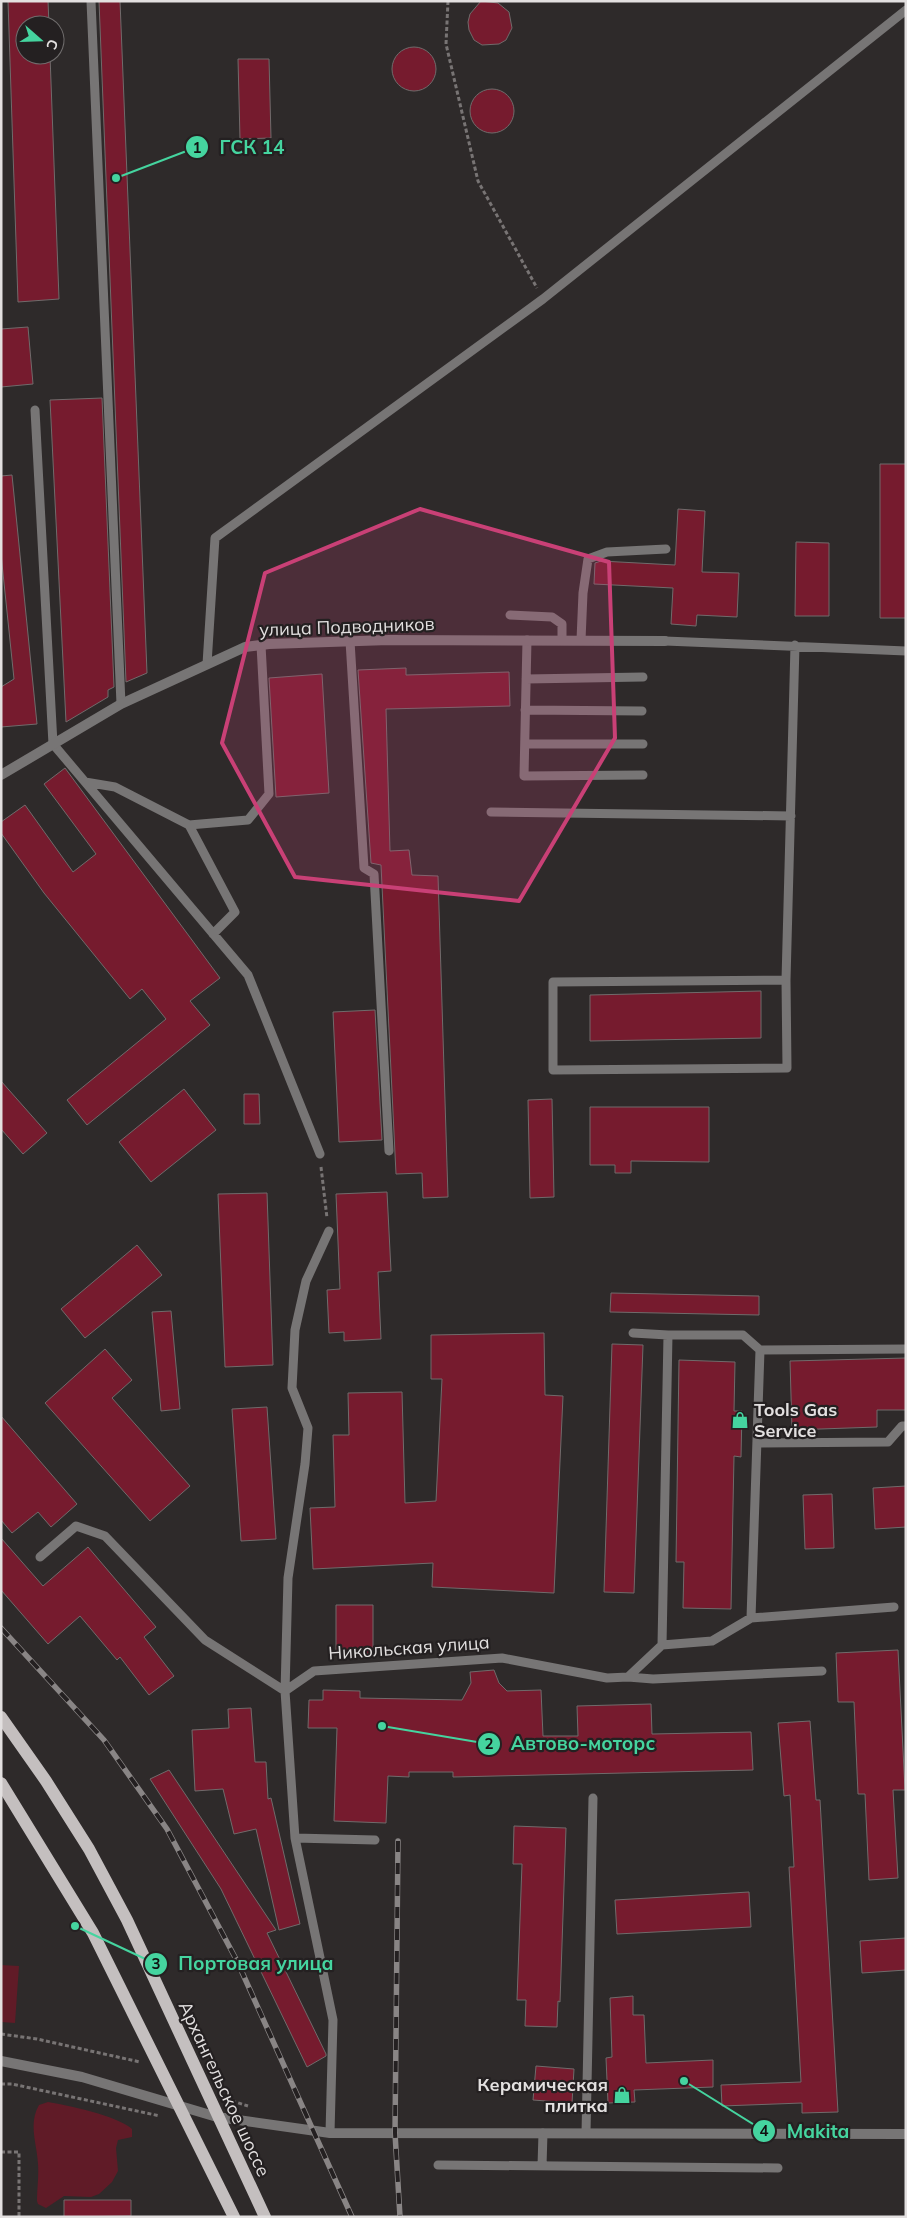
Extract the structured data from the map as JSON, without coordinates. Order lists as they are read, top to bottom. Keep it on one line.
{"streets":{"main road":["Архангельское шоссе"],"street":["улица Подводников"],"lane":["Никольская улица"]},"places":{"other":["ГСК 14","Автово-моторс","Портовая улица","Makita"],"shop":["Tools Gas Service","Керамическая плитка"]},"north":"right"}
